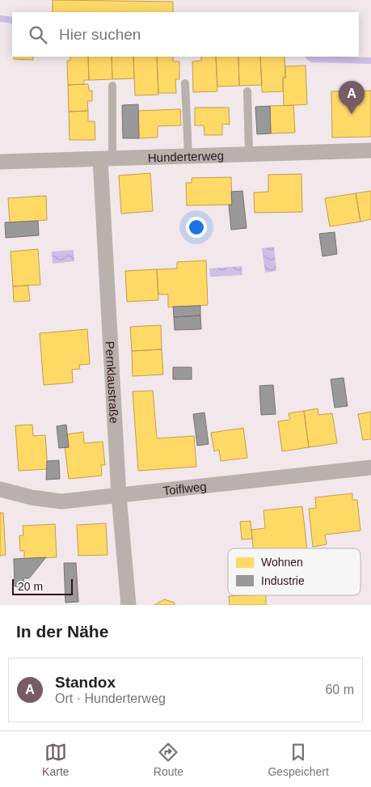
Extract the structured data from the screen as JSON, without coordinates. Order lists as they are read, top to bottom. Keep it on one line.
{"streets":{"street":["Hunderterweg","Pernklaustraße","Toiflweg"]},"crossings":[["Hunderterweg","Pernklaustraße"],["Pernklaustraße","Toiflweg"]],"legend":["Wohnen","Industrie"],"scale_bar":"20 m","page":{"search":"Hier suchen","pins":"A","scale":"20 m","heading":"In der Nähe","list":[{"mark":"A","name":"Standox","note":"Ort · Hunderterweg","value":"60 m"}],"nav":["Karte","Route","Gespeichert"]}}
